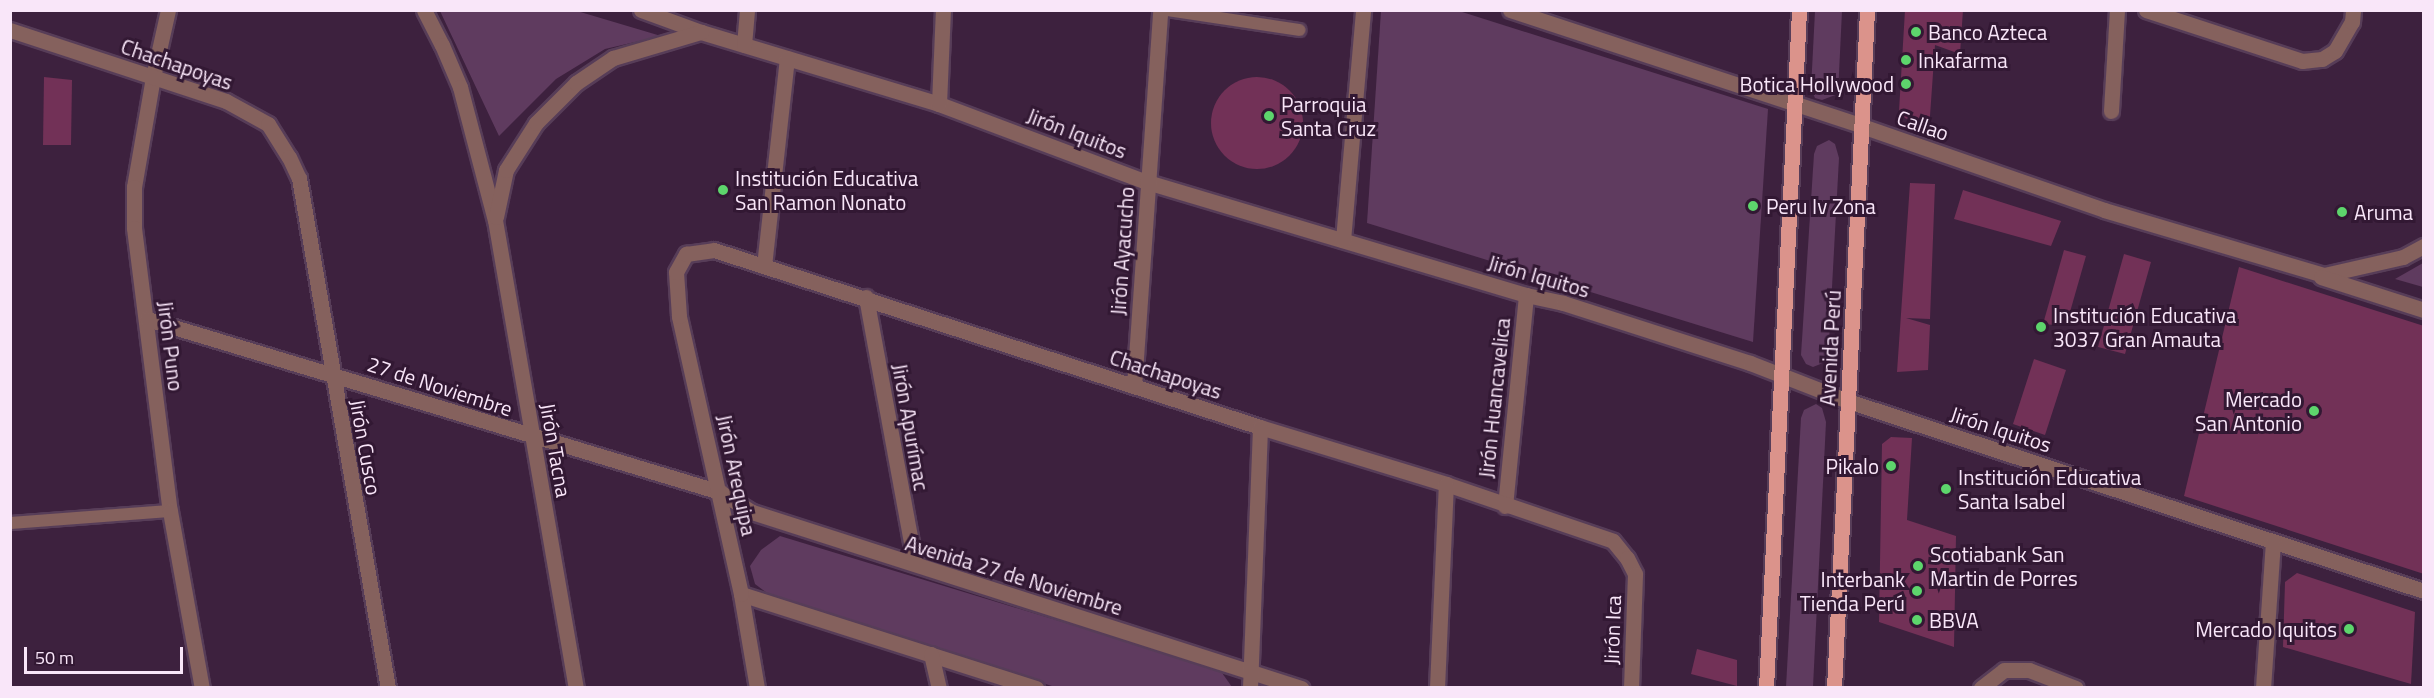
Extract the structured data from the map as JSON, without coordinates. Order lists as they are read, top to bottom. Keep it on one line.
{"streets":{"main road":["Avenida Perú"],"street":["Chachapoyas","Callao","Jirón Iquitos","Jirón Ayacucho","Jirón Puno","27 de Noviembre","Jirón Huancavelica","Jirón Apurímac","Jirón Cusco","Jirón Tacna","Jirón Arequipa","Avenida 27 de Noviembre","Jirón Ica"]},"crossings":[["Chachapoyas","Jirón Ayacucho"],["Chachapoyas","Jirón Puno"],["Chachapoyas","Jirón Huancavelica"],["Chachapoyas","Jirón Apurímac"],["Chachapoyas","Jirón Cusco"],["Chachapoyas","Jirón Arequipa"],["Chachapoyas","Jirón Ica"],["Callao","Avenida Perú"],["Jirón Iquitos","Jirón Ayacucho"],["Jirón Iquitos","Avenida Perú"],["Jirón Iquitos","Jirón Huancavelica"],["Jirón Iquitos","Jirón Tacna"],["Jirón Puno","27 de Noviembre"],["27 de Noviembre","Jirón Cusco"],["27 de Noviembre","Jirón Tacna"],["27 de Noviembre","Jirón Arequipa"],["27 de Noviembre","Avenida 27 de Noviembre"],["Jirón Apurímac","Avenida 27 de Noviembre"],["Jirón Arequipa","Avenida 27 de Noviembre"]],"places":["Banco Azteca","Inkafarma","Botica Hollywood","Parroquia Santa Cruz","Institución Educativa San Ramon Nonato","Peru Iv Zona","Aruma","Institución Educativa 3037 Gran Amauta","Mercado San Antonio","Pikalo","Institución Educativa Santa Isabel","Scotiabank San Martin de Porres","Interbank Tienda Perú","BBVA","Mercado Iquitos"],"scale_bar":"50 m"}
